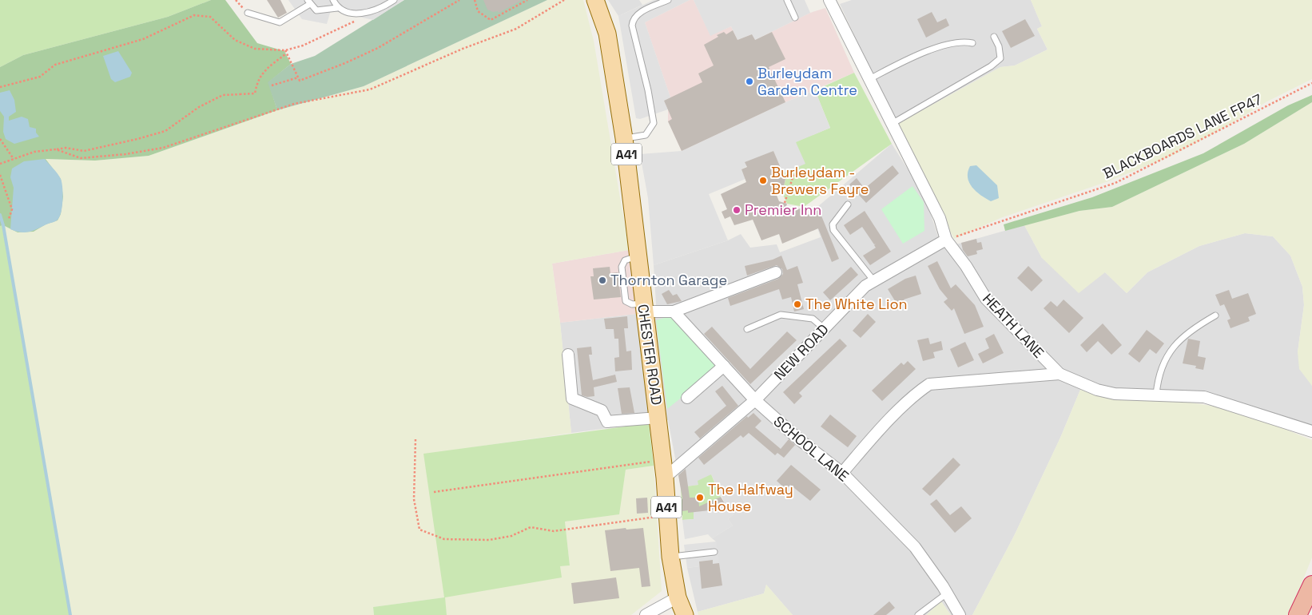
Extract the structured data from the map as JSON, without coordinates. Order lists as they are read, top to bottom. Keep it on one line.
{"streets":{"main road":["A41","CHESTER ROAD"],"street":["HEATH LANE","NEW ROAD","SCHOOL LANE"],"path":["BLACKBOARDS LANE FP47"]},"crossings":[["BLACKBOARDS LANE FP47","HEATH LANE"],["BLACKBOARDS LANE FP47","NEW ROAD"],["HEATH LANE","NEW ROAD"],["NEW ROAD","CHESTER ROAD"],["NEW ROAD","SCHOOL LANE"],["CHESTER ROAD","SCHOOL LANE"]],"places":["Burleydam Garden Centre","Burleydam - Brewers Fayre","Premier Inn","Thornton Garage","The White Lion","The Halfway House"]}
